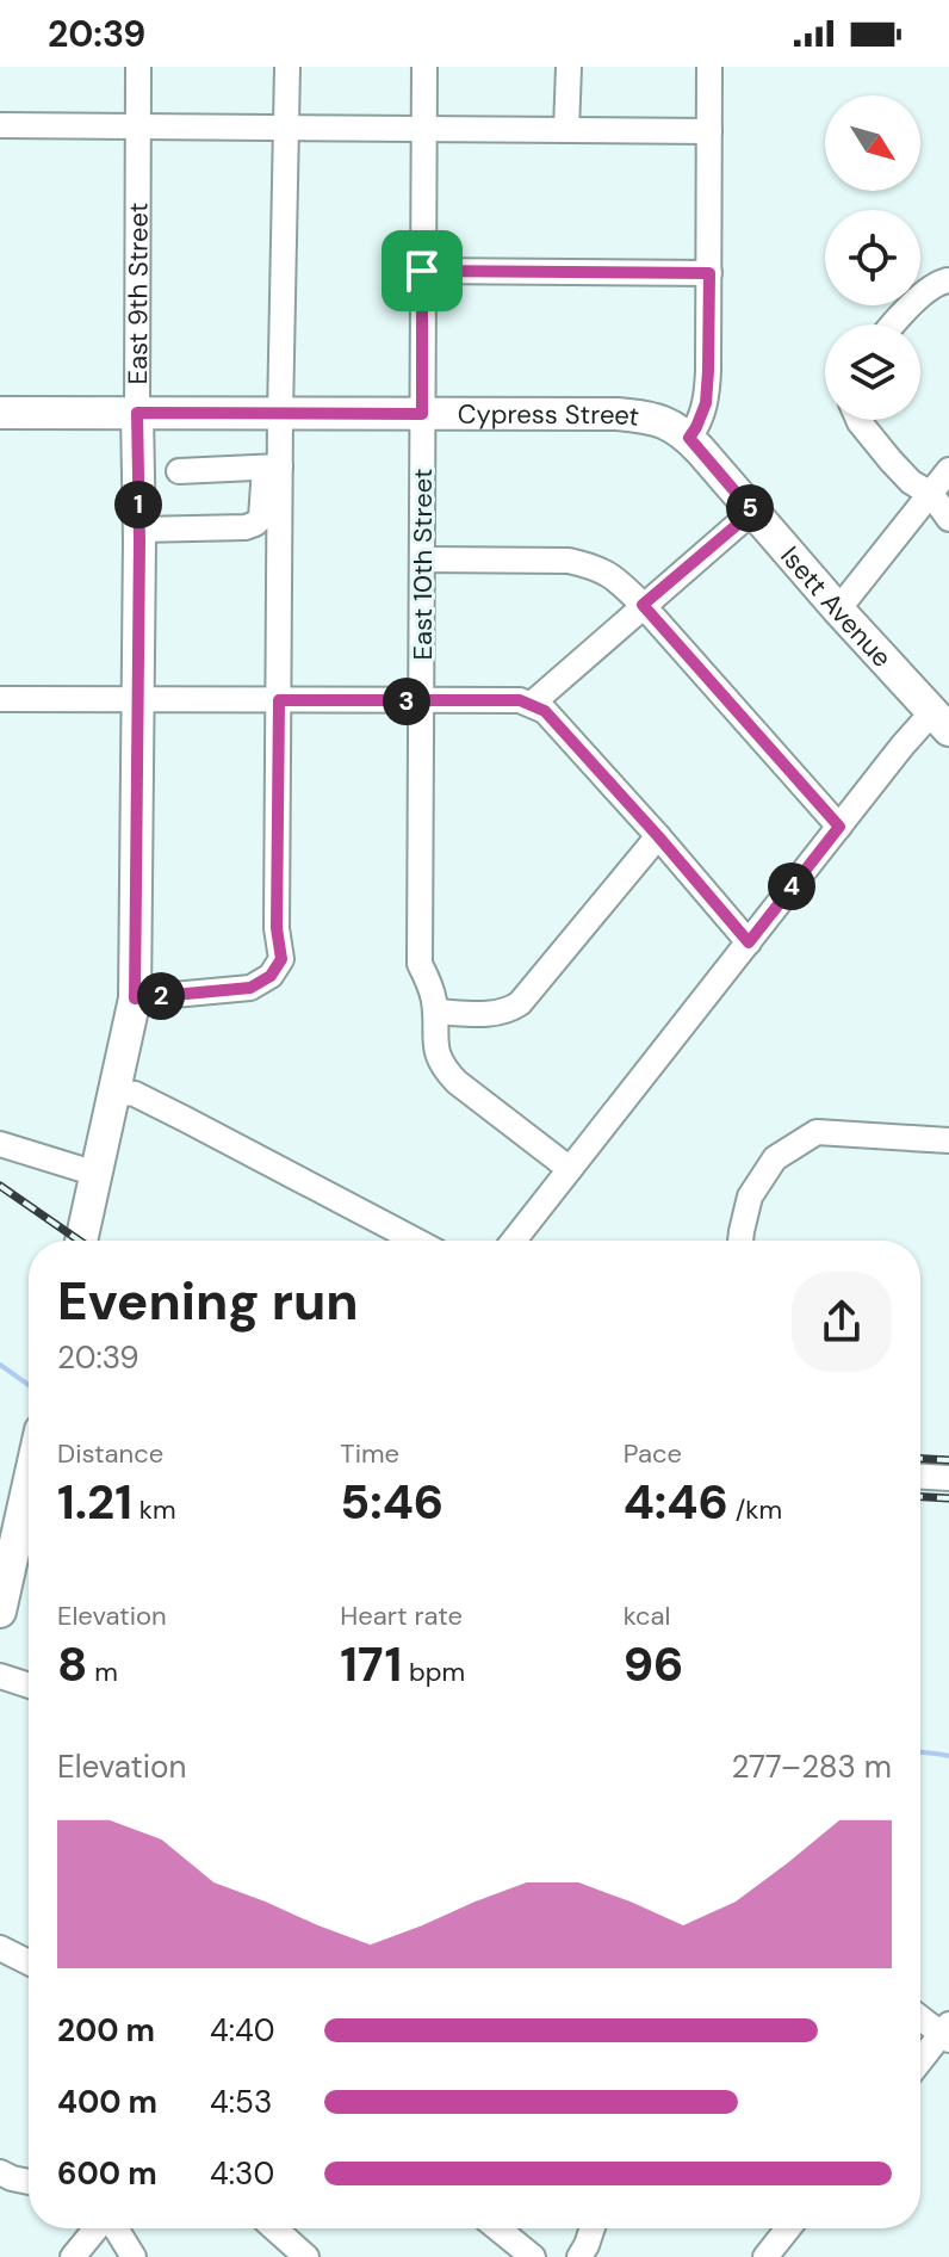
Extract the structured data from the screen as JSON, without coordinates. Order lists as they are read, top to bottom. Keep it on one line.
{"streets":{"main road":["East 9th Street","Cypress Street","Isett Avenue"],"street":["East 10th Street"]},"crossings":[["East 9th Street","Cypress Street"],["Cypress Street","East 10th Street"],["Cypress Street","Isett Avenue"]],"north":"bottom right","page":{"status":"20:39","pins":["1","5","3","4","2"],"heading":["Evening run","20:39"],"stats":[["Distance","1.21 km"],["Time","5:46"],["Pace","4:46 /km"],["Elevation","8 m"],["Heart rate","171 bpm"],["kcal","96"]],"chart":["Elevation","277–283 m"],"list":[{"name":"200 m","note":"4:40"},{"name":"400 m","note":"4:53"},{"name":"600 m","note":"4:30"}]}}
